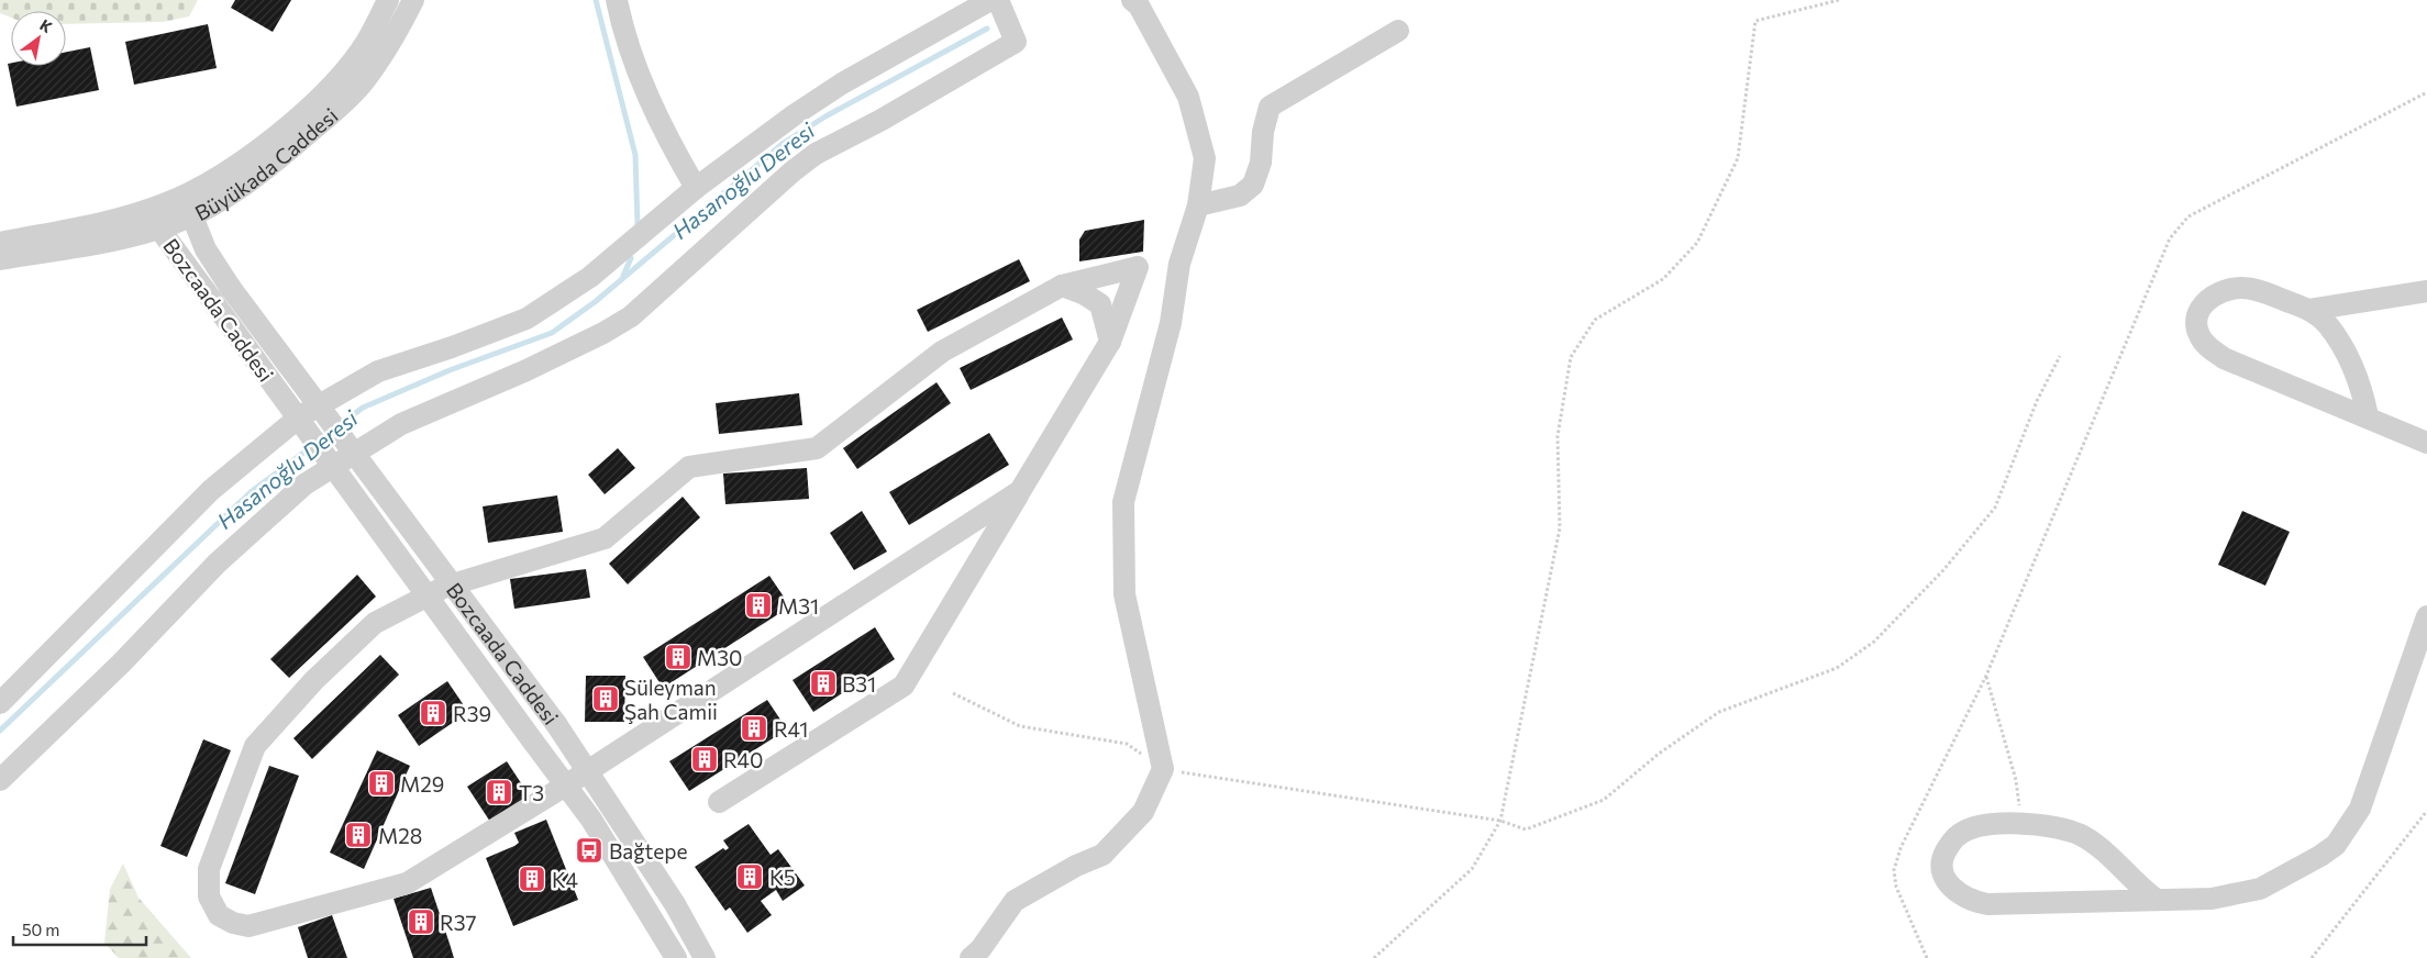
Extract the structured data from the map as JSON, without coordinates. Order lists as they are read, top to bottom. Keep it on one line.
{"streets":{"street":["Büyükada Caddesi","Bozcaada Caddesi"]},"crossings":[["Büyükada Caddesi","Bozcaada Caddesi"]],"water":["Hasanoğlu Deresi"],"places":{"building":["M31","M30","B31","Süleyman Şah Camii","R39","R41","R40","M29","T3","M28","K5","K4","R37"],"bus stop":["Bağtepe"]},"scale_bar":"50 m","north":"top right"}
